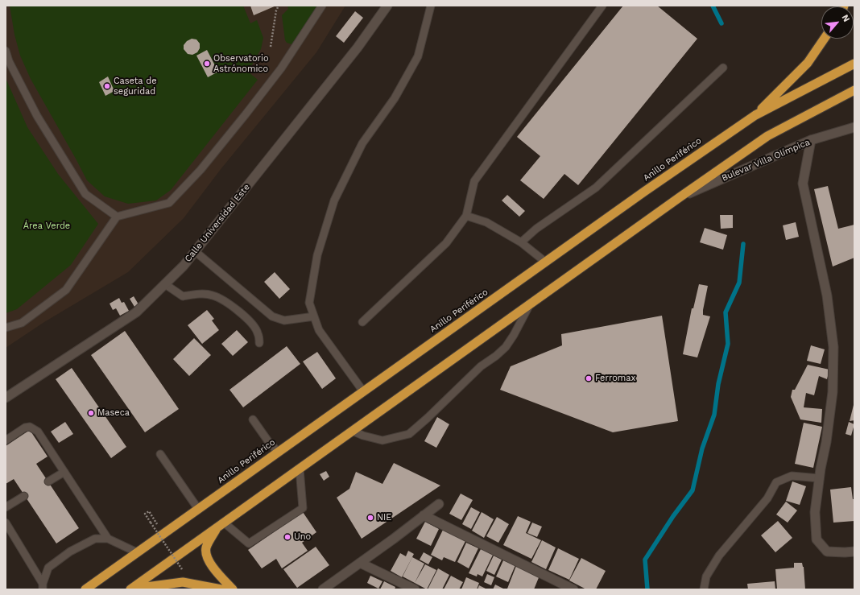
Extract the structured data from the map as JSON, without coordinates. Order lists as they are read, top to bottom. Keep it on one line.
{"streets":{"highway":["Anillo Periférico"],"street":["Bulevar Villa Olímpica","Calle Universidad Este"]},"parks":["Área Verde"],"places":["Observatorio Astrónomico","Caseta de seguridad","Ferromax","Maseca","NIE","Uno"],"north":"top right"}
